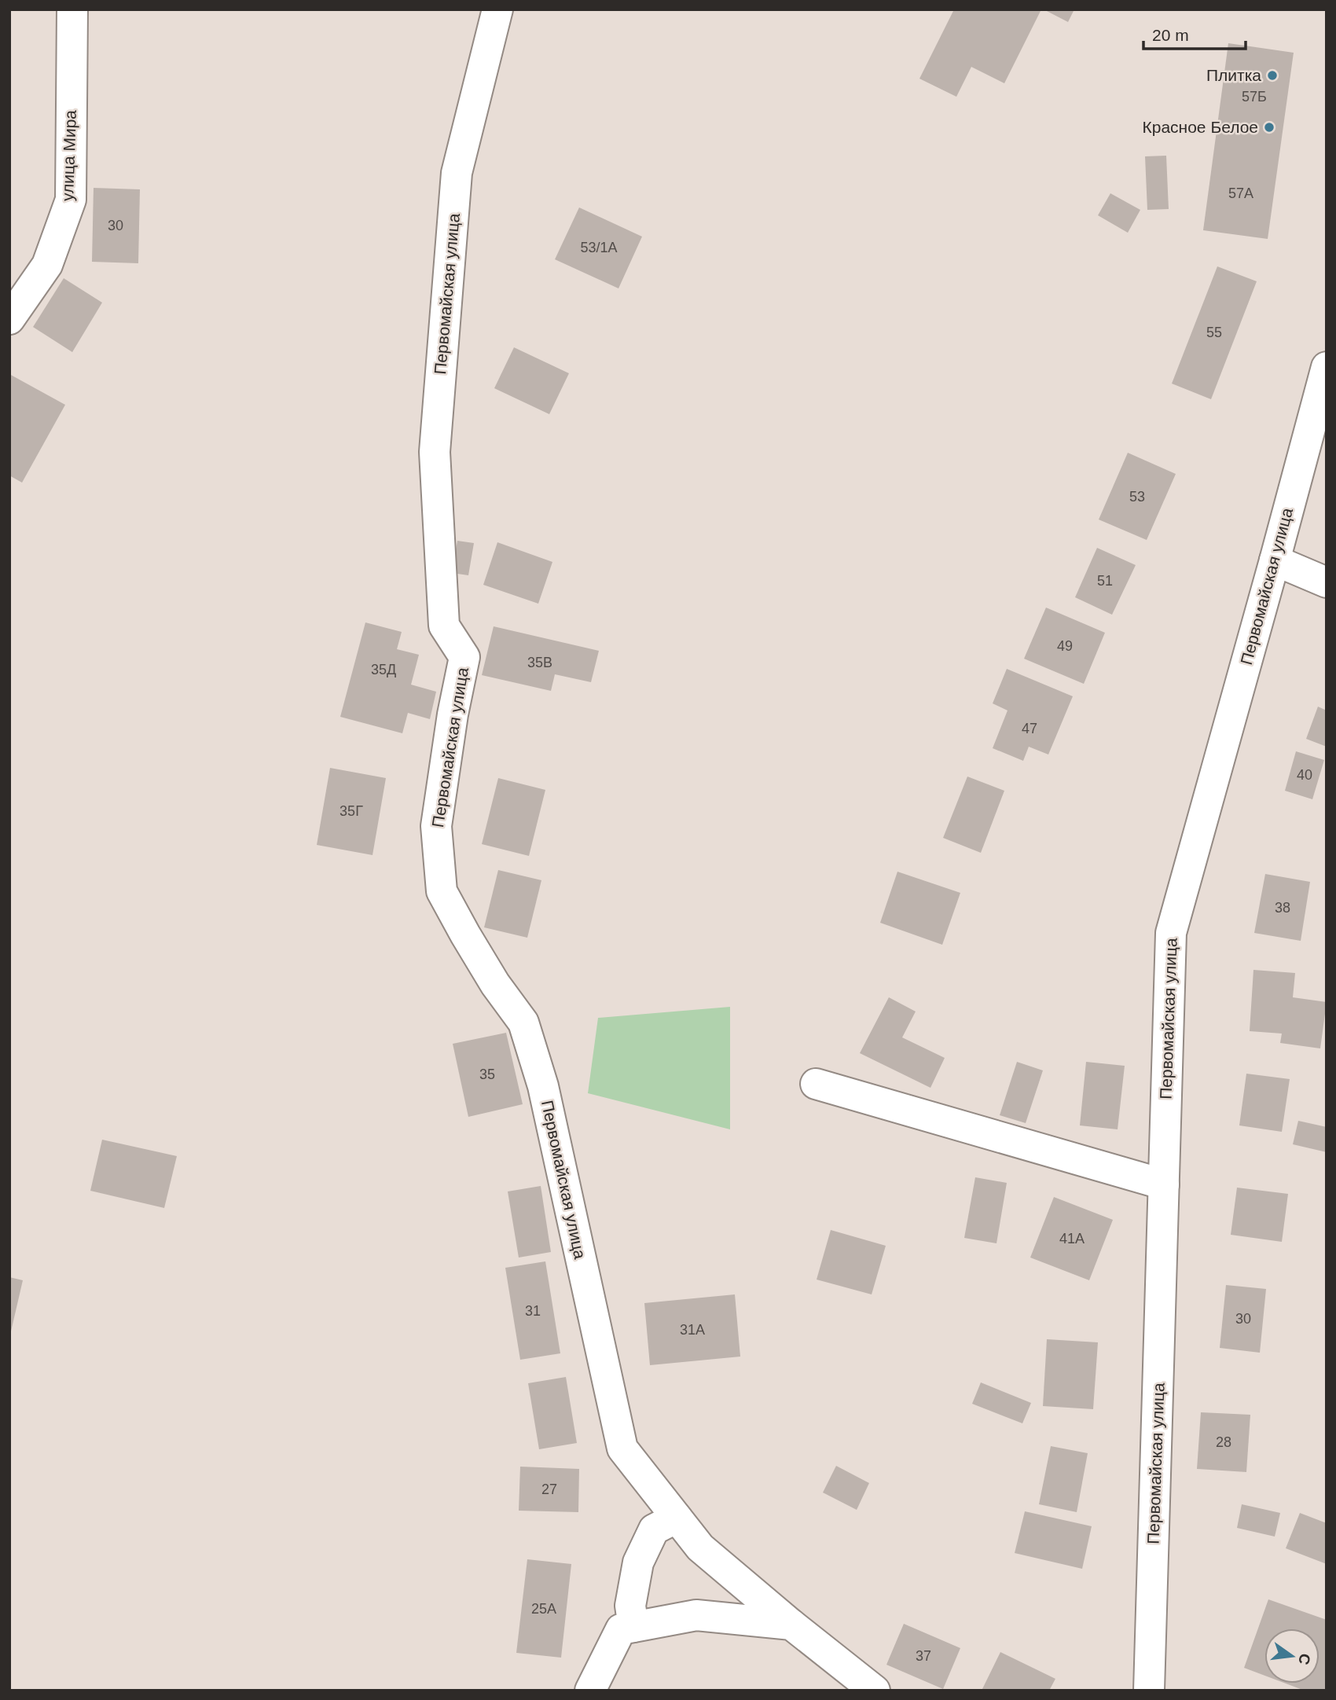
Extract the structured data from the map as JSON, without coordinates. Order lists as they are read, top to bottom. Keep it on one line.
{"streets":{"street":["улица Мира","Первомайская улица"]},"places":["Плитка","Красное Белое"],"house_numbers":["57Б","57А","30","53/1А","55","53","51","49","35В","35Д","47","40","35Г","38","35","41А","31","30","31А","28","27","25А","37"],"scale_bar":"20 m","north":"right"}
